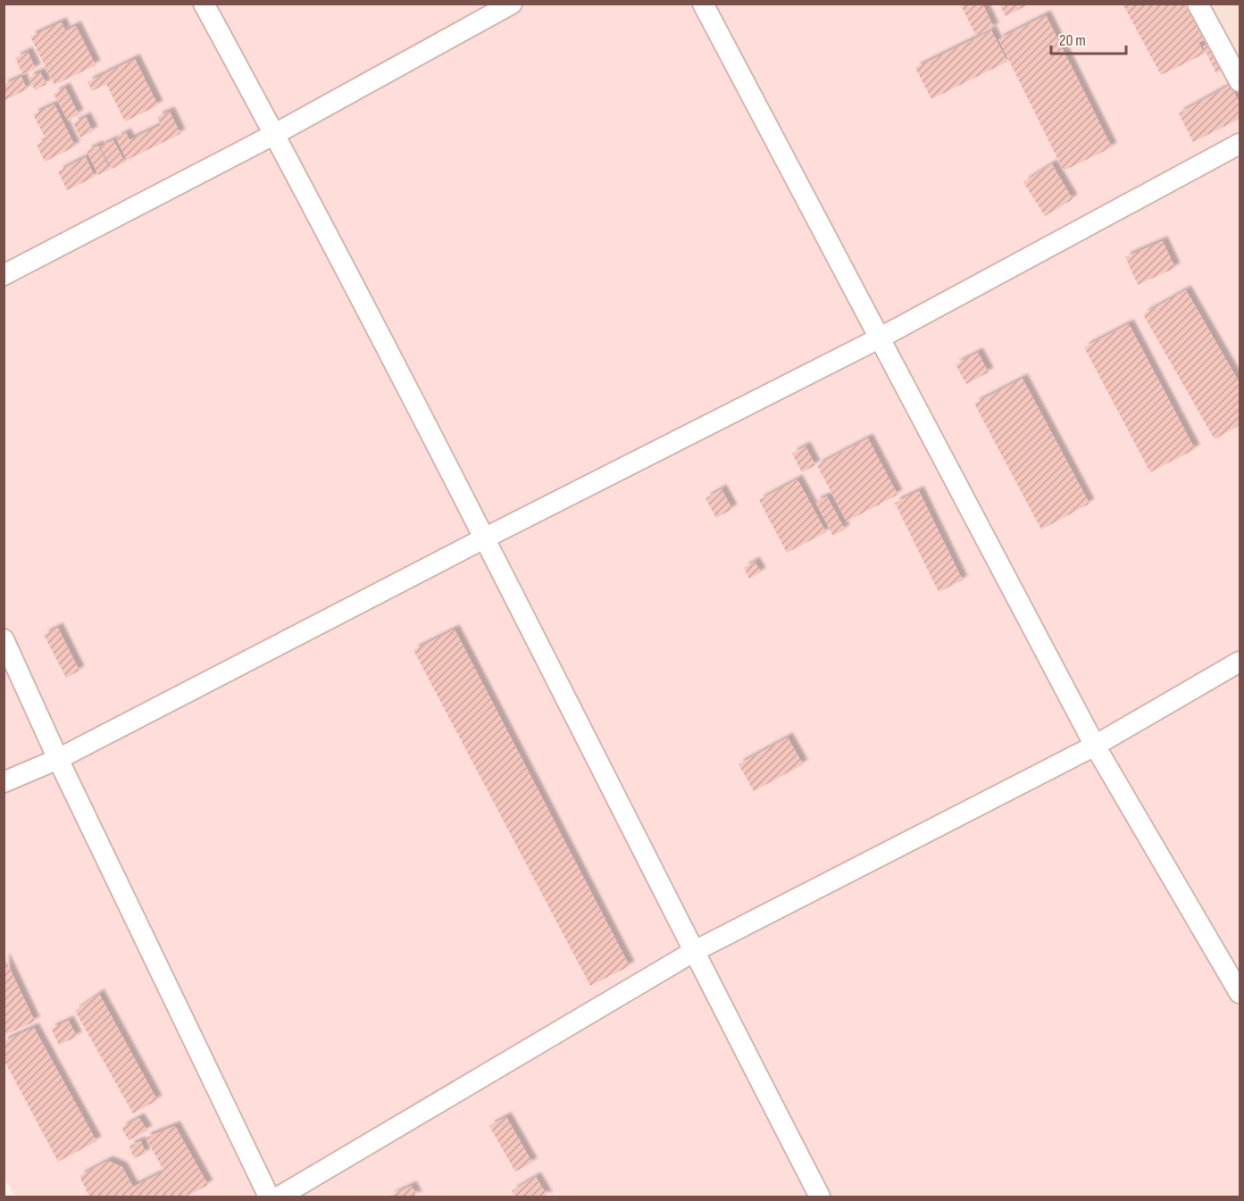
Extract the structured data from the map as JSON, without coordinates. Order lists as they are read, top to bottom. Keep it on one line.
{"scale_bar":"20 m"}
